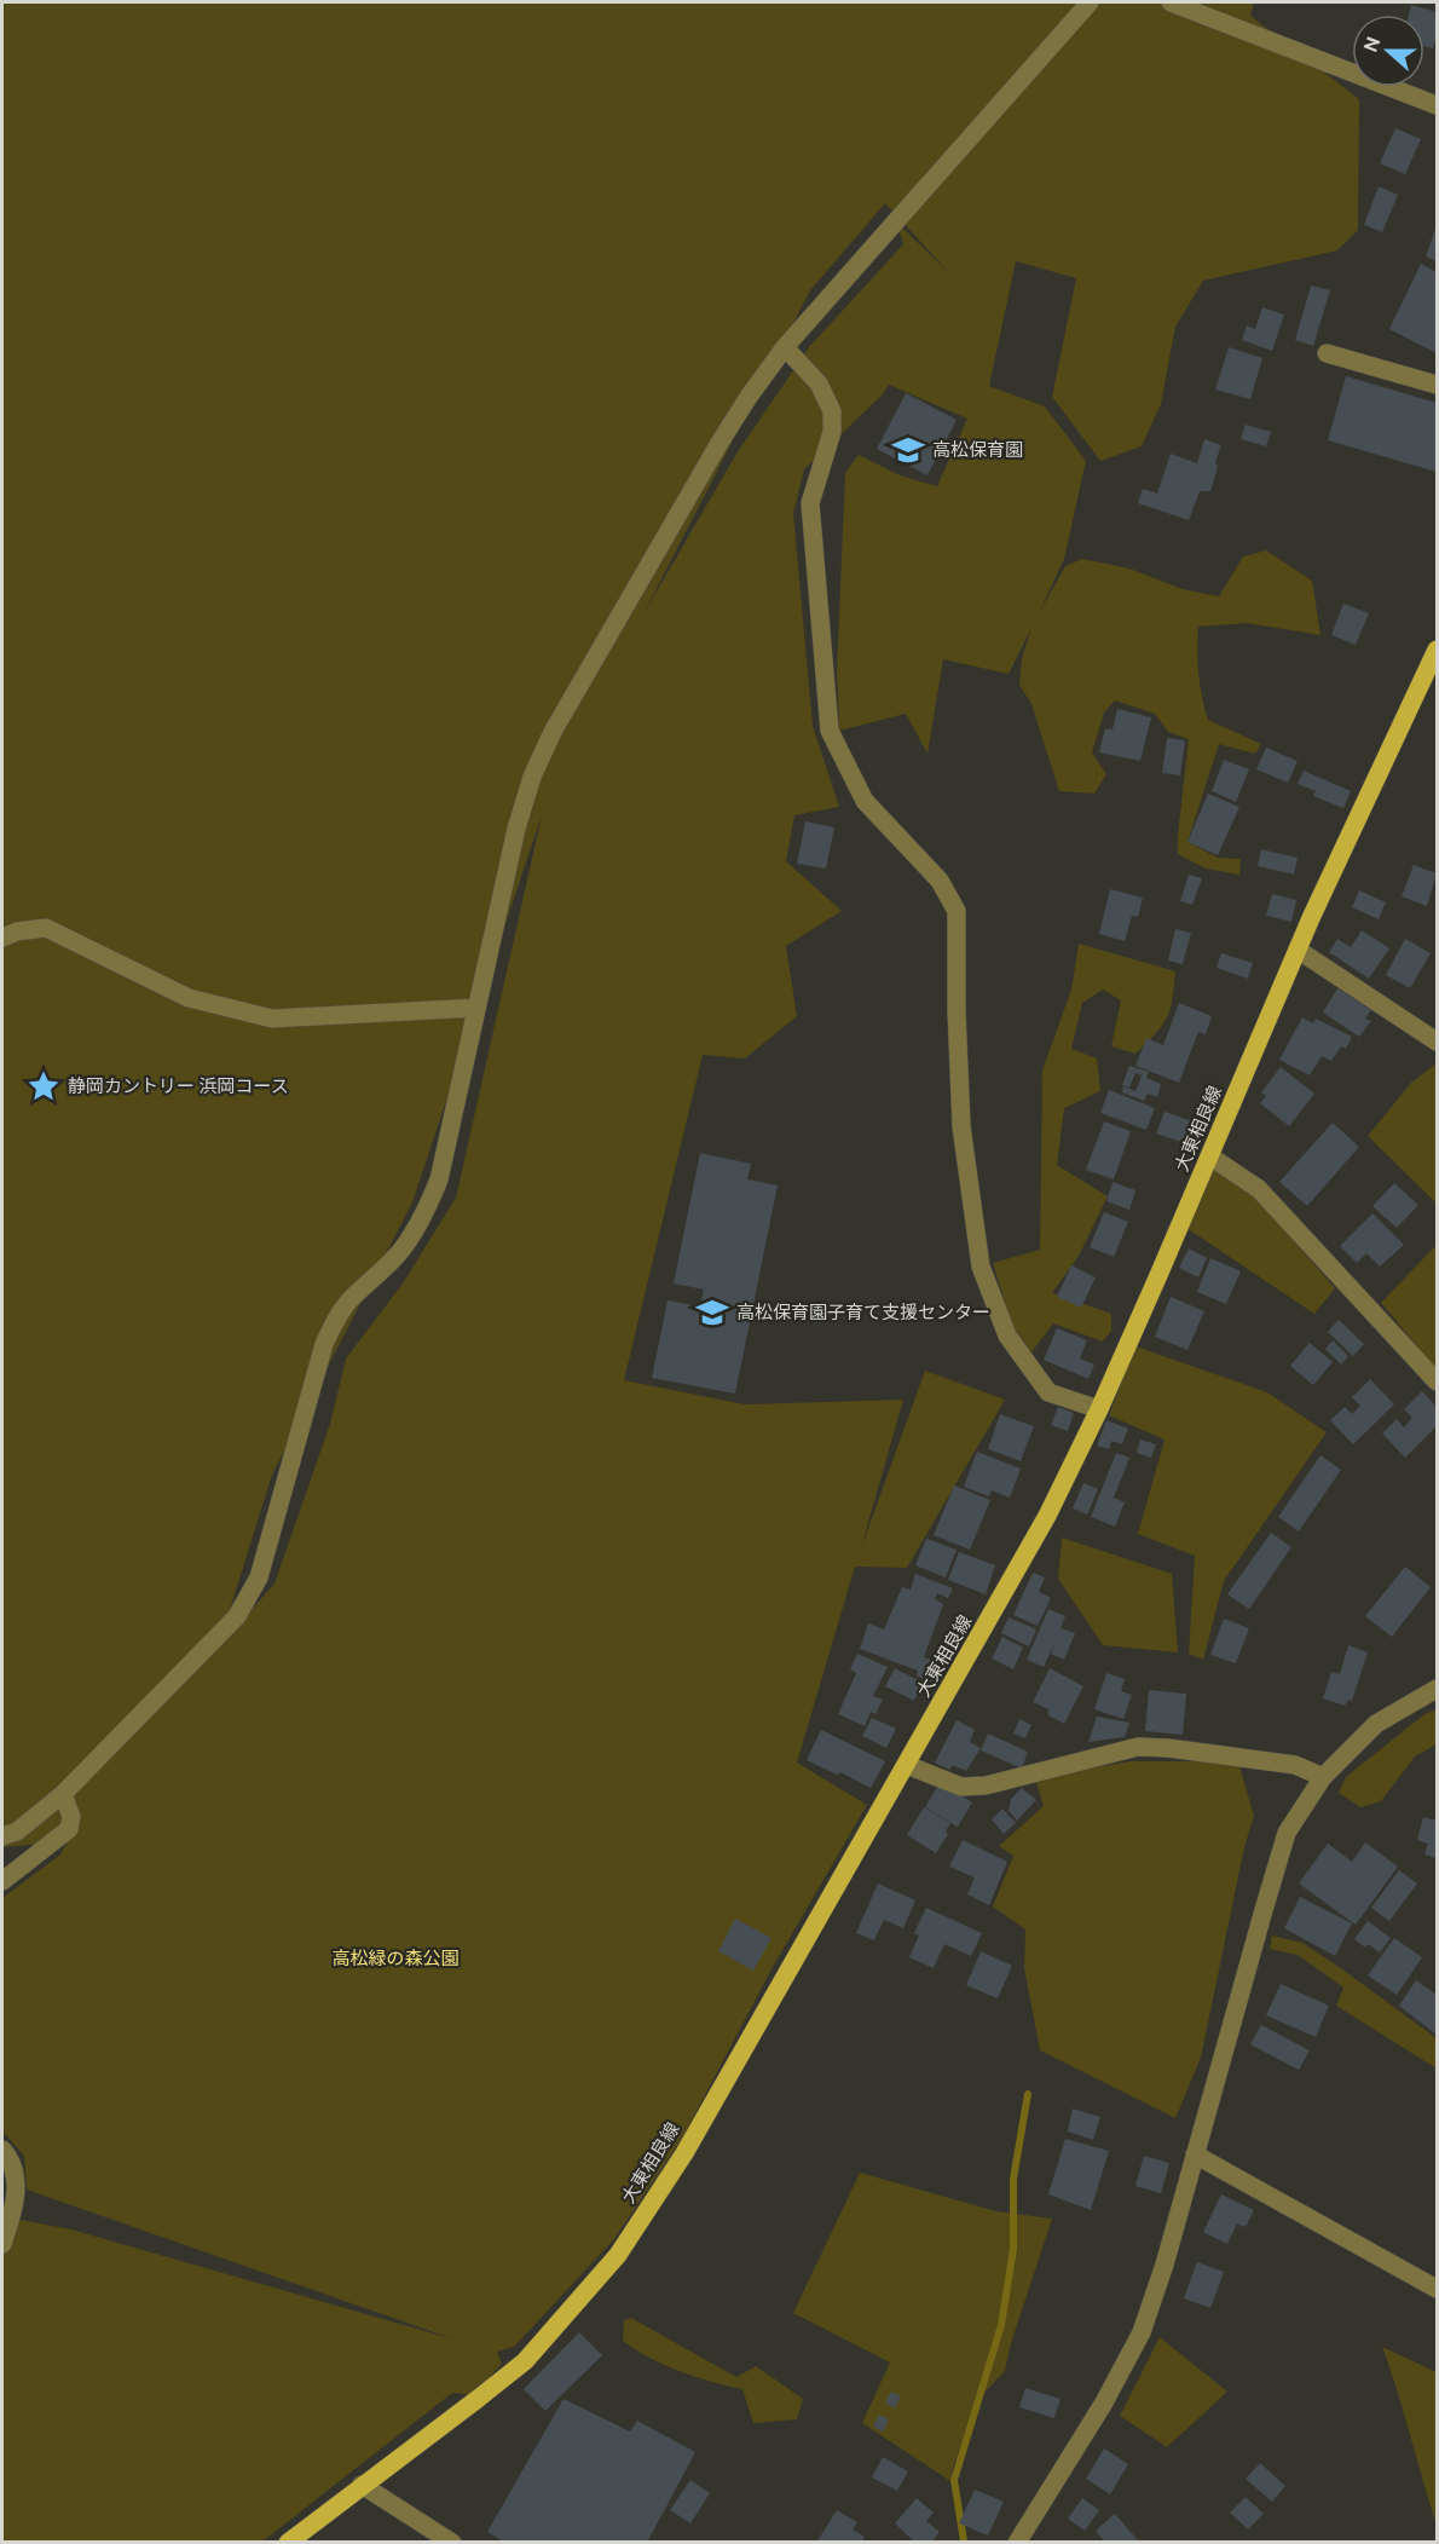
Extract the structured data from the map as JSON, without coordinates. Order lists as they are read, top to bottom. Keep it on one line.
{"streets":{"main road":["大東相良線"]},"parks":["高松緑の森公園"],"places":{"school or university":["高松保育園","高松保育園子育て支援センター"],"place":["静岡カントリー 浜岡コース"]},"north":"left"}
